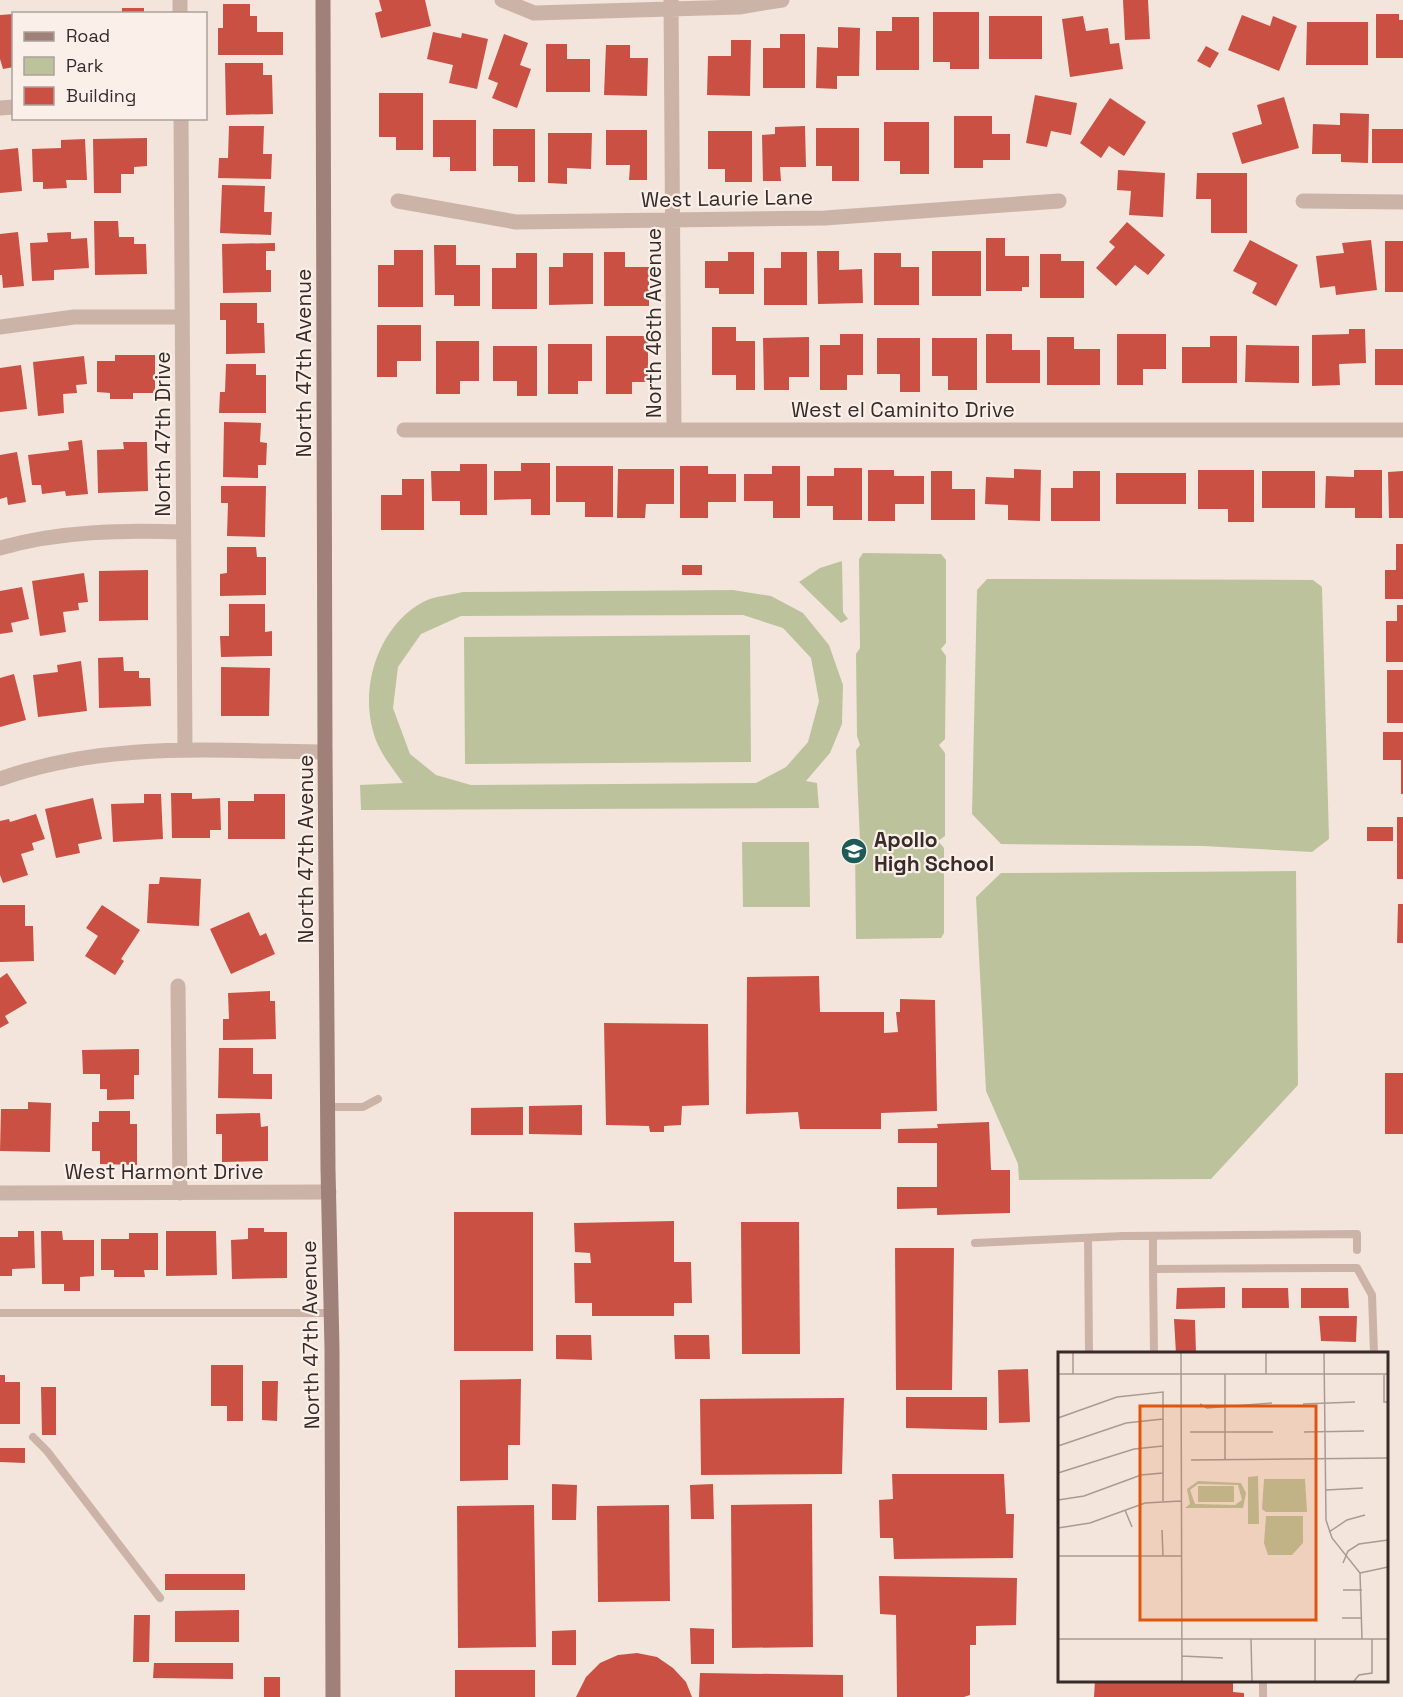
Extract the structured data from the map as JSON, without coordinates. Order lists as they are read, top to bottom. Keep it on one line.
{"streets":{"street":["West Laurie Lane","North 46th Avenue","North 47th Avenue","West el Caminito Drive","North 47th Drive","West Harmont Drive"]},"crossings":[["West Laurie Lane","North 46th Avenue"],["North 46th Avenue","West el Caminito Drive"],["North 47th Avenue","West Harmont Drive"]],"places":{"school or university":["Apollo High School"]},"legend":["Road","Park","Building"]}
